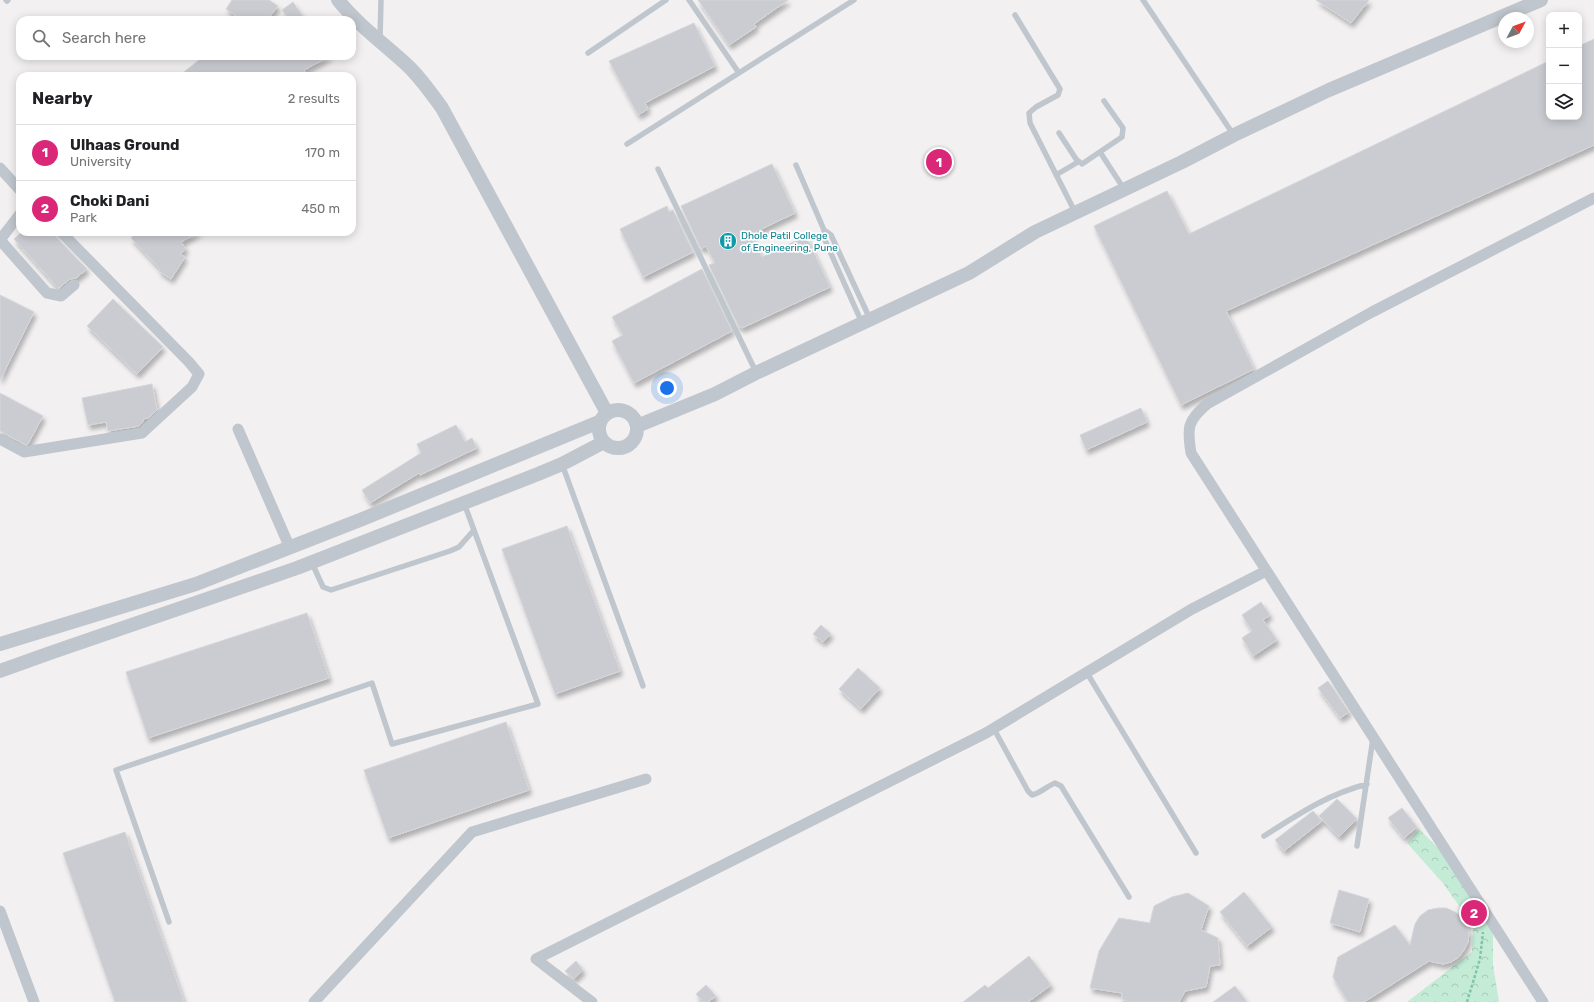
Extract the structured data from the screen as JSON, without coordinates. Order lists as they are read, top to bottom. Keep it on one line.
{"places":{"building":["Dhole Patil College of Engineering, Pune"]},"north":"top right","page":{"map_buttons":["+","−"],"search":"Search here","heading":["Nearby","2 results"],"list":[{"mark":"1","name":"Ulhaas Ground","note":"University","value":"170 m"},{"mark":"2","name":"Choki Dani","note":"Park","value":"450 m"}],"pins":["1","2"]}}
